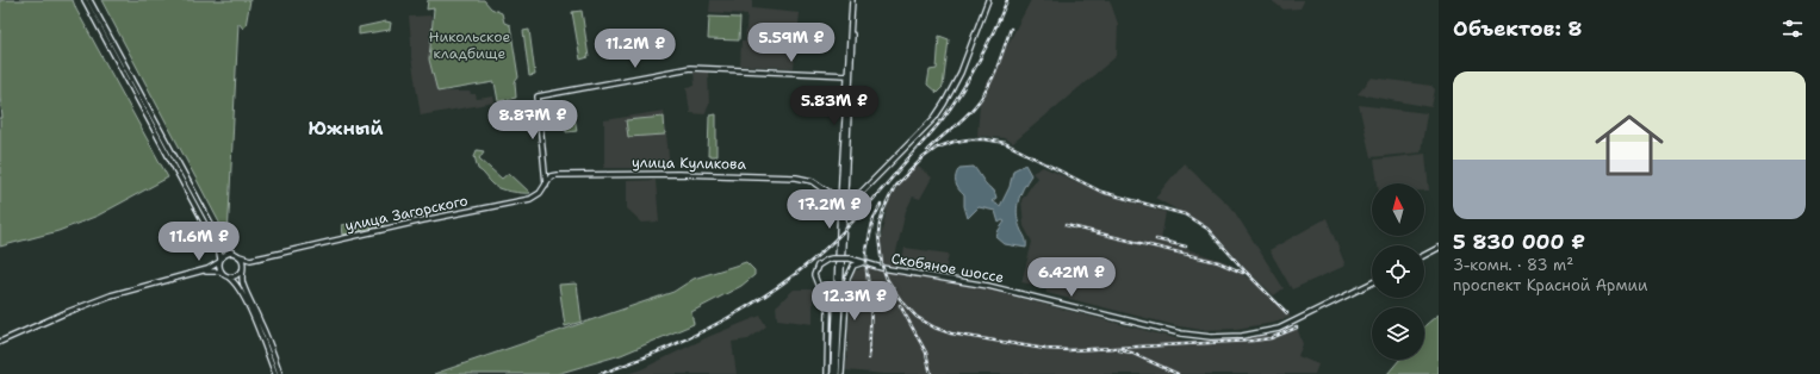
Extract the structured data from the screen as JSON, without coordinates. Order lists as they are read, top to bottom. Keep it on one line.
{"streets":{"main road":["улица Куликова","улица Загорского","Скобяное шоссе"]},"crossings":[["улица Куликова","улица Загорского"]],"districts":["Южный"],"parks":["Никольское кладбище"],"north":"top","page":{"heading":"Объектов: 8","price":["5.59M ₽","11.2M ₽","5.83M ₽","8.87M ₽","17.2M ₽","11.6M ₽","6.42M ₽","12.3M ₽"],"list":[{"name":"5 830 000 ₽","note":"3-комн. · 83 m² · проспект Красной Армии"}]}}
